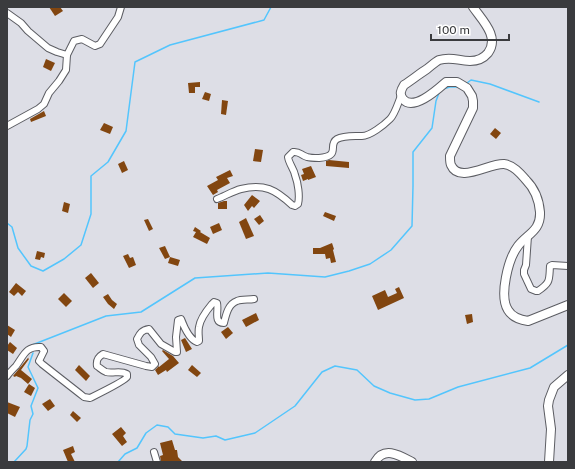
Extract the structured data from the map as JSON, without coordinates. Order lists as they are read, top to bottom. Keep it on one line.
{"scale_bar":"100 m"}
